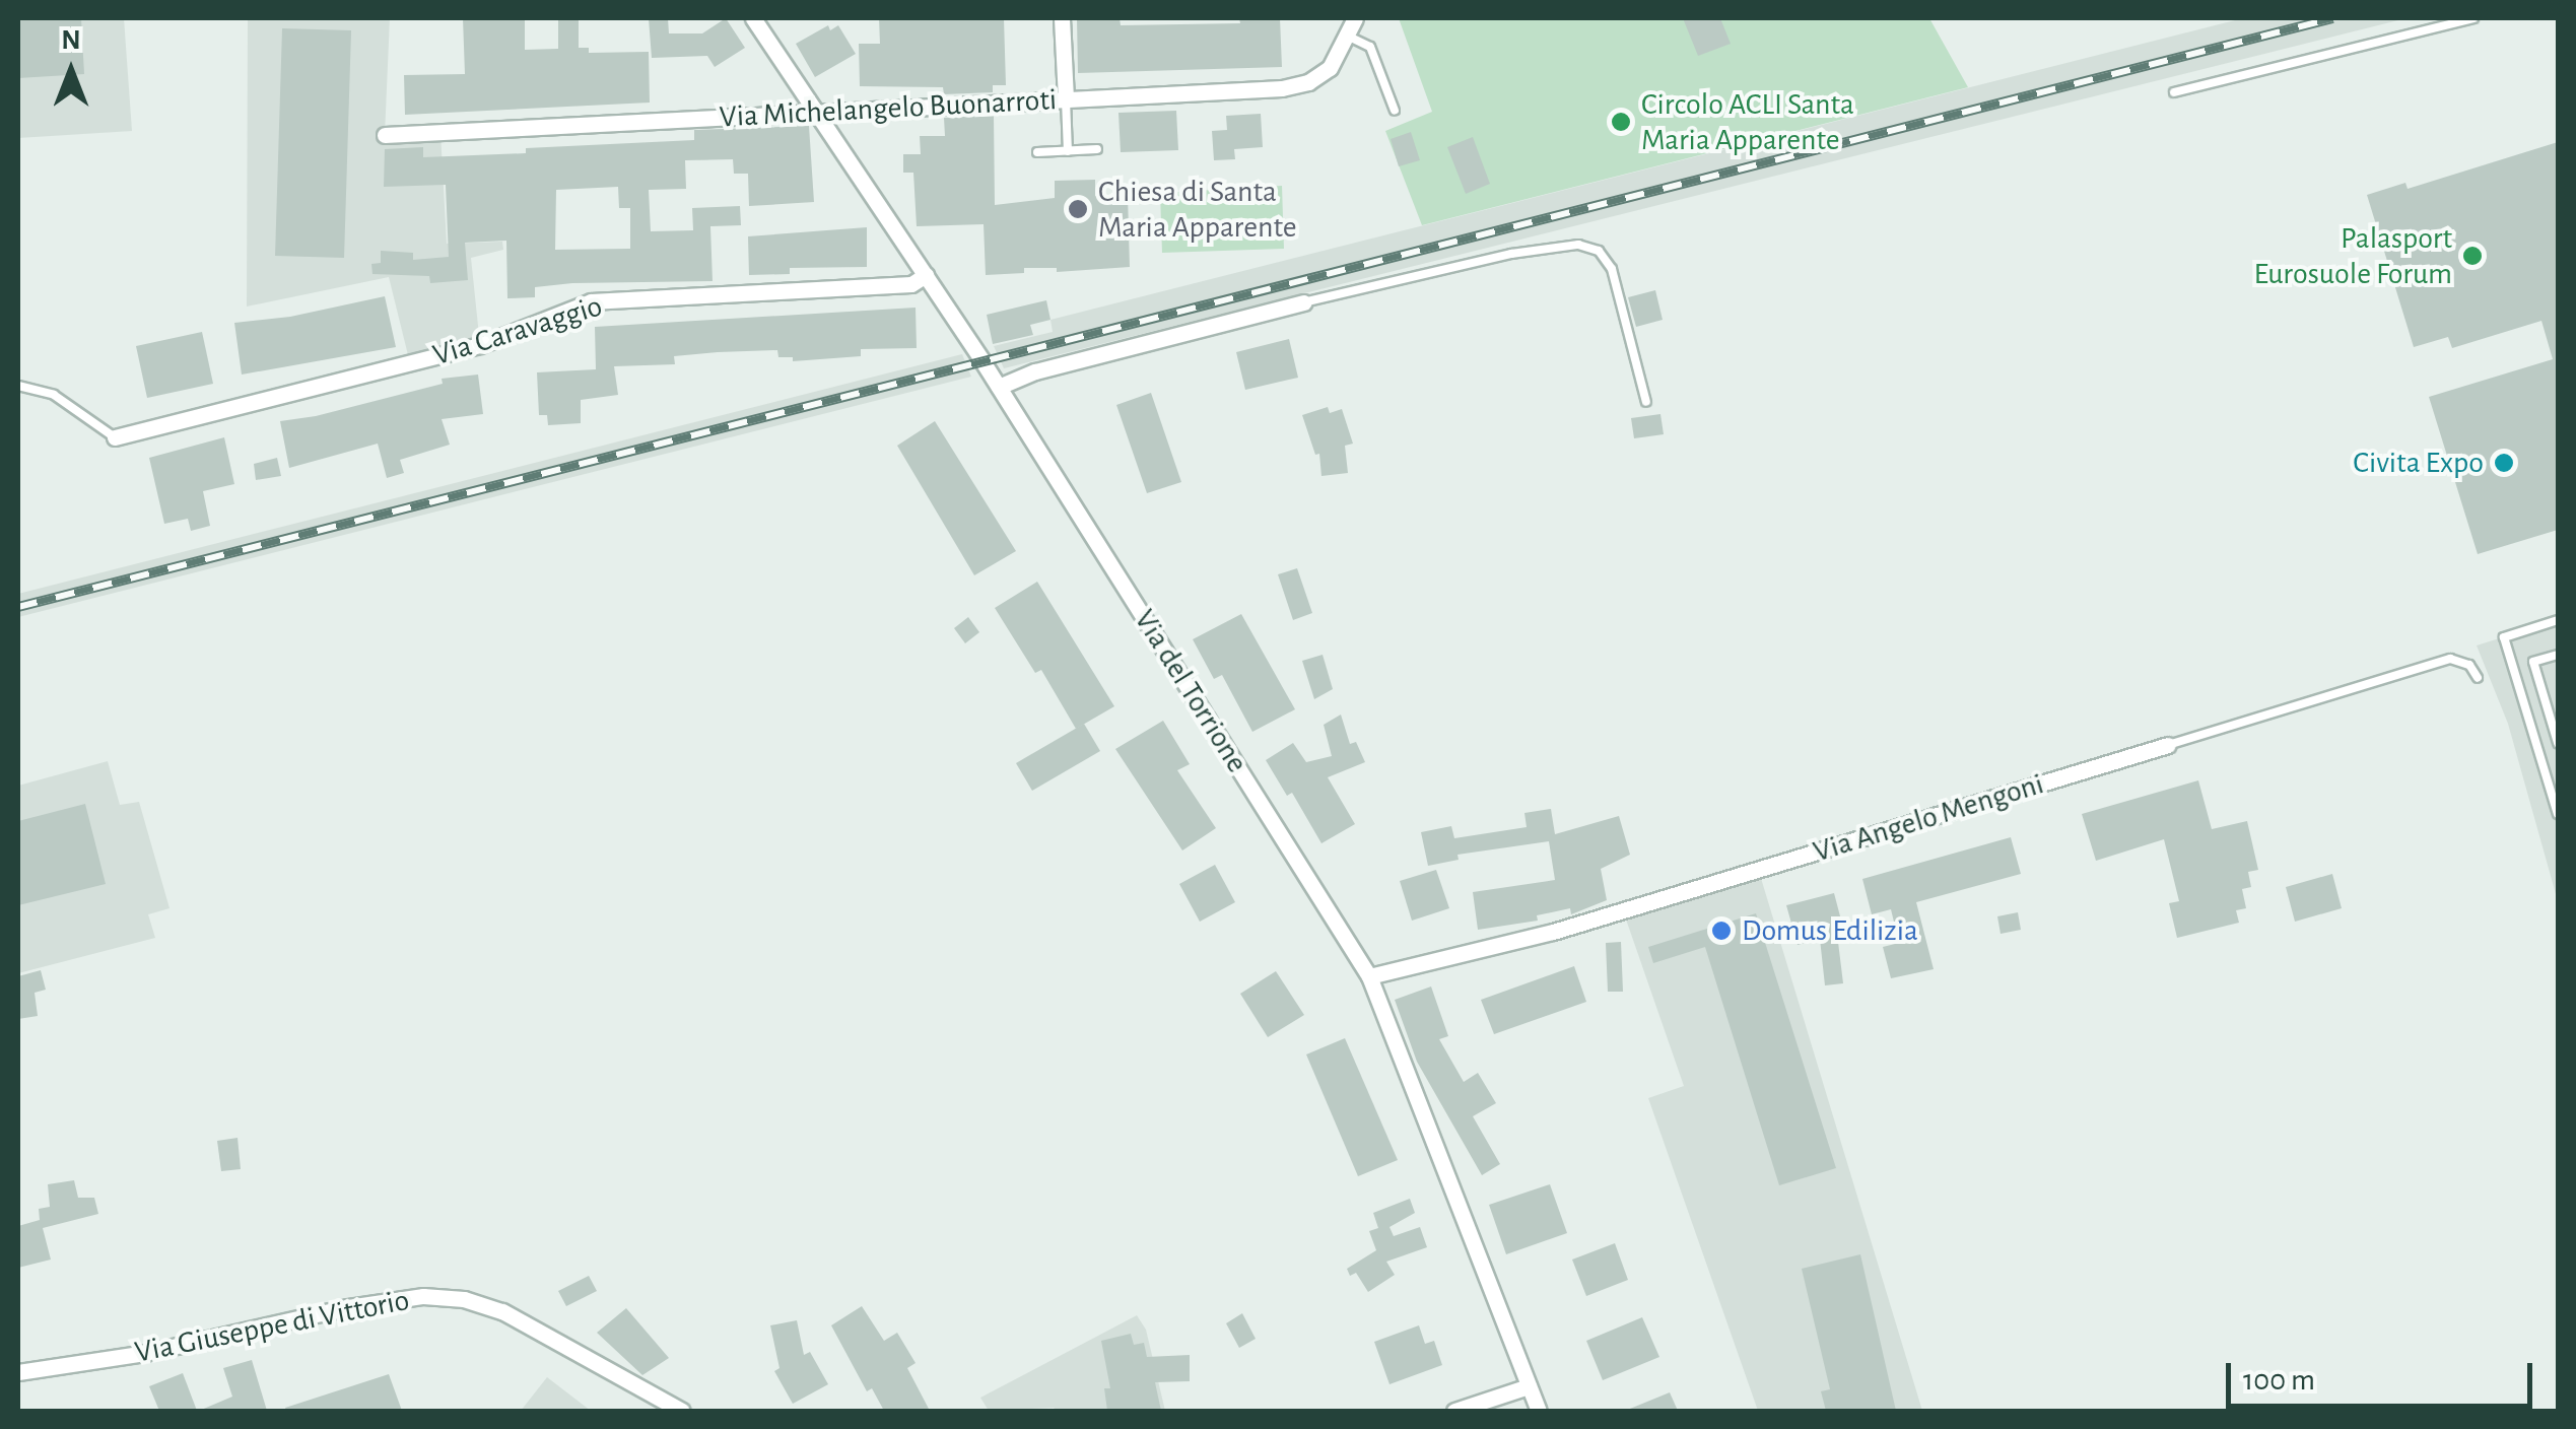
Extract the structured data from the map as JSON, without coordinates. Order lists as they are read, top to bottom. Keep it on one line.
{"streets":{"street":["Via Michelangelo Buonarroti","Via Caravaggio","Via del Torrione","Via Angelo Mengoni","Via Giuseppe di Vittorio"]},"crossings":[["Via Michelangelo Buonarroti","Via del Torrione"],["Via Caravaggio","Via del Torrione"],["Via del Torrione","Via Angelo Mengoni"]],"places":["Circolo ACLI Santa Maria Apparente","Chiesa di Santa Maria Apparente","Palasport Eurosuole Forum","Civita Expo","Domus Edilizia"],"scale_bar":"100 m","north":"top"}
